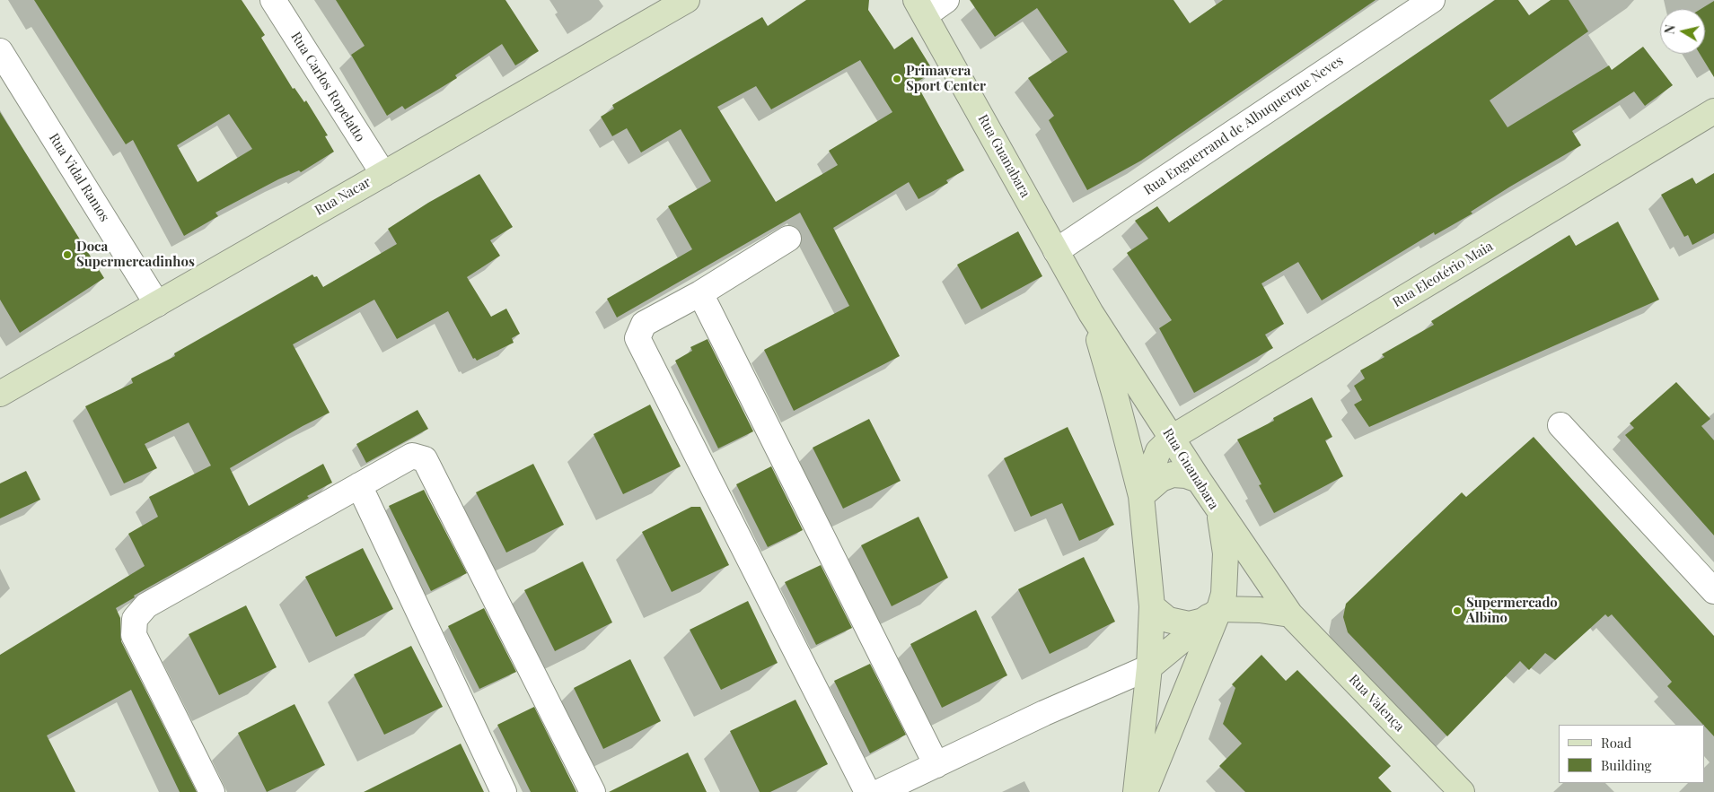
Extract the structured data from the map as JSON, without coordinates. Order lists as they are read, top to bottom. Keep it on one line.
{"streets":{"main road":["Rua Guanabara","Rua Nacar","Rua Eleotério Maia","Rua Valença"],"street":["Rua Carlos Ropelatto","Rua Enguerrand de Albuquerque Neves","Rua Vidal Ramos"]},"crossings":[["Rua Carlos Ropelatto","Rua Nacar"],["Rua Enguerrand de Albuquerque Neves","Rua Guanabara"],["Rua Guanabara","Rua Eleotério Maia"],["Rua Guanabara","Rua Valença"],["Rua Vidal Ramos","Rua Nacar"]],"places":["Primavera Sport Center","Doca Supermercadinhos","Supermercado Albino"],"legend":["Road","Building"],"north":"left"}
